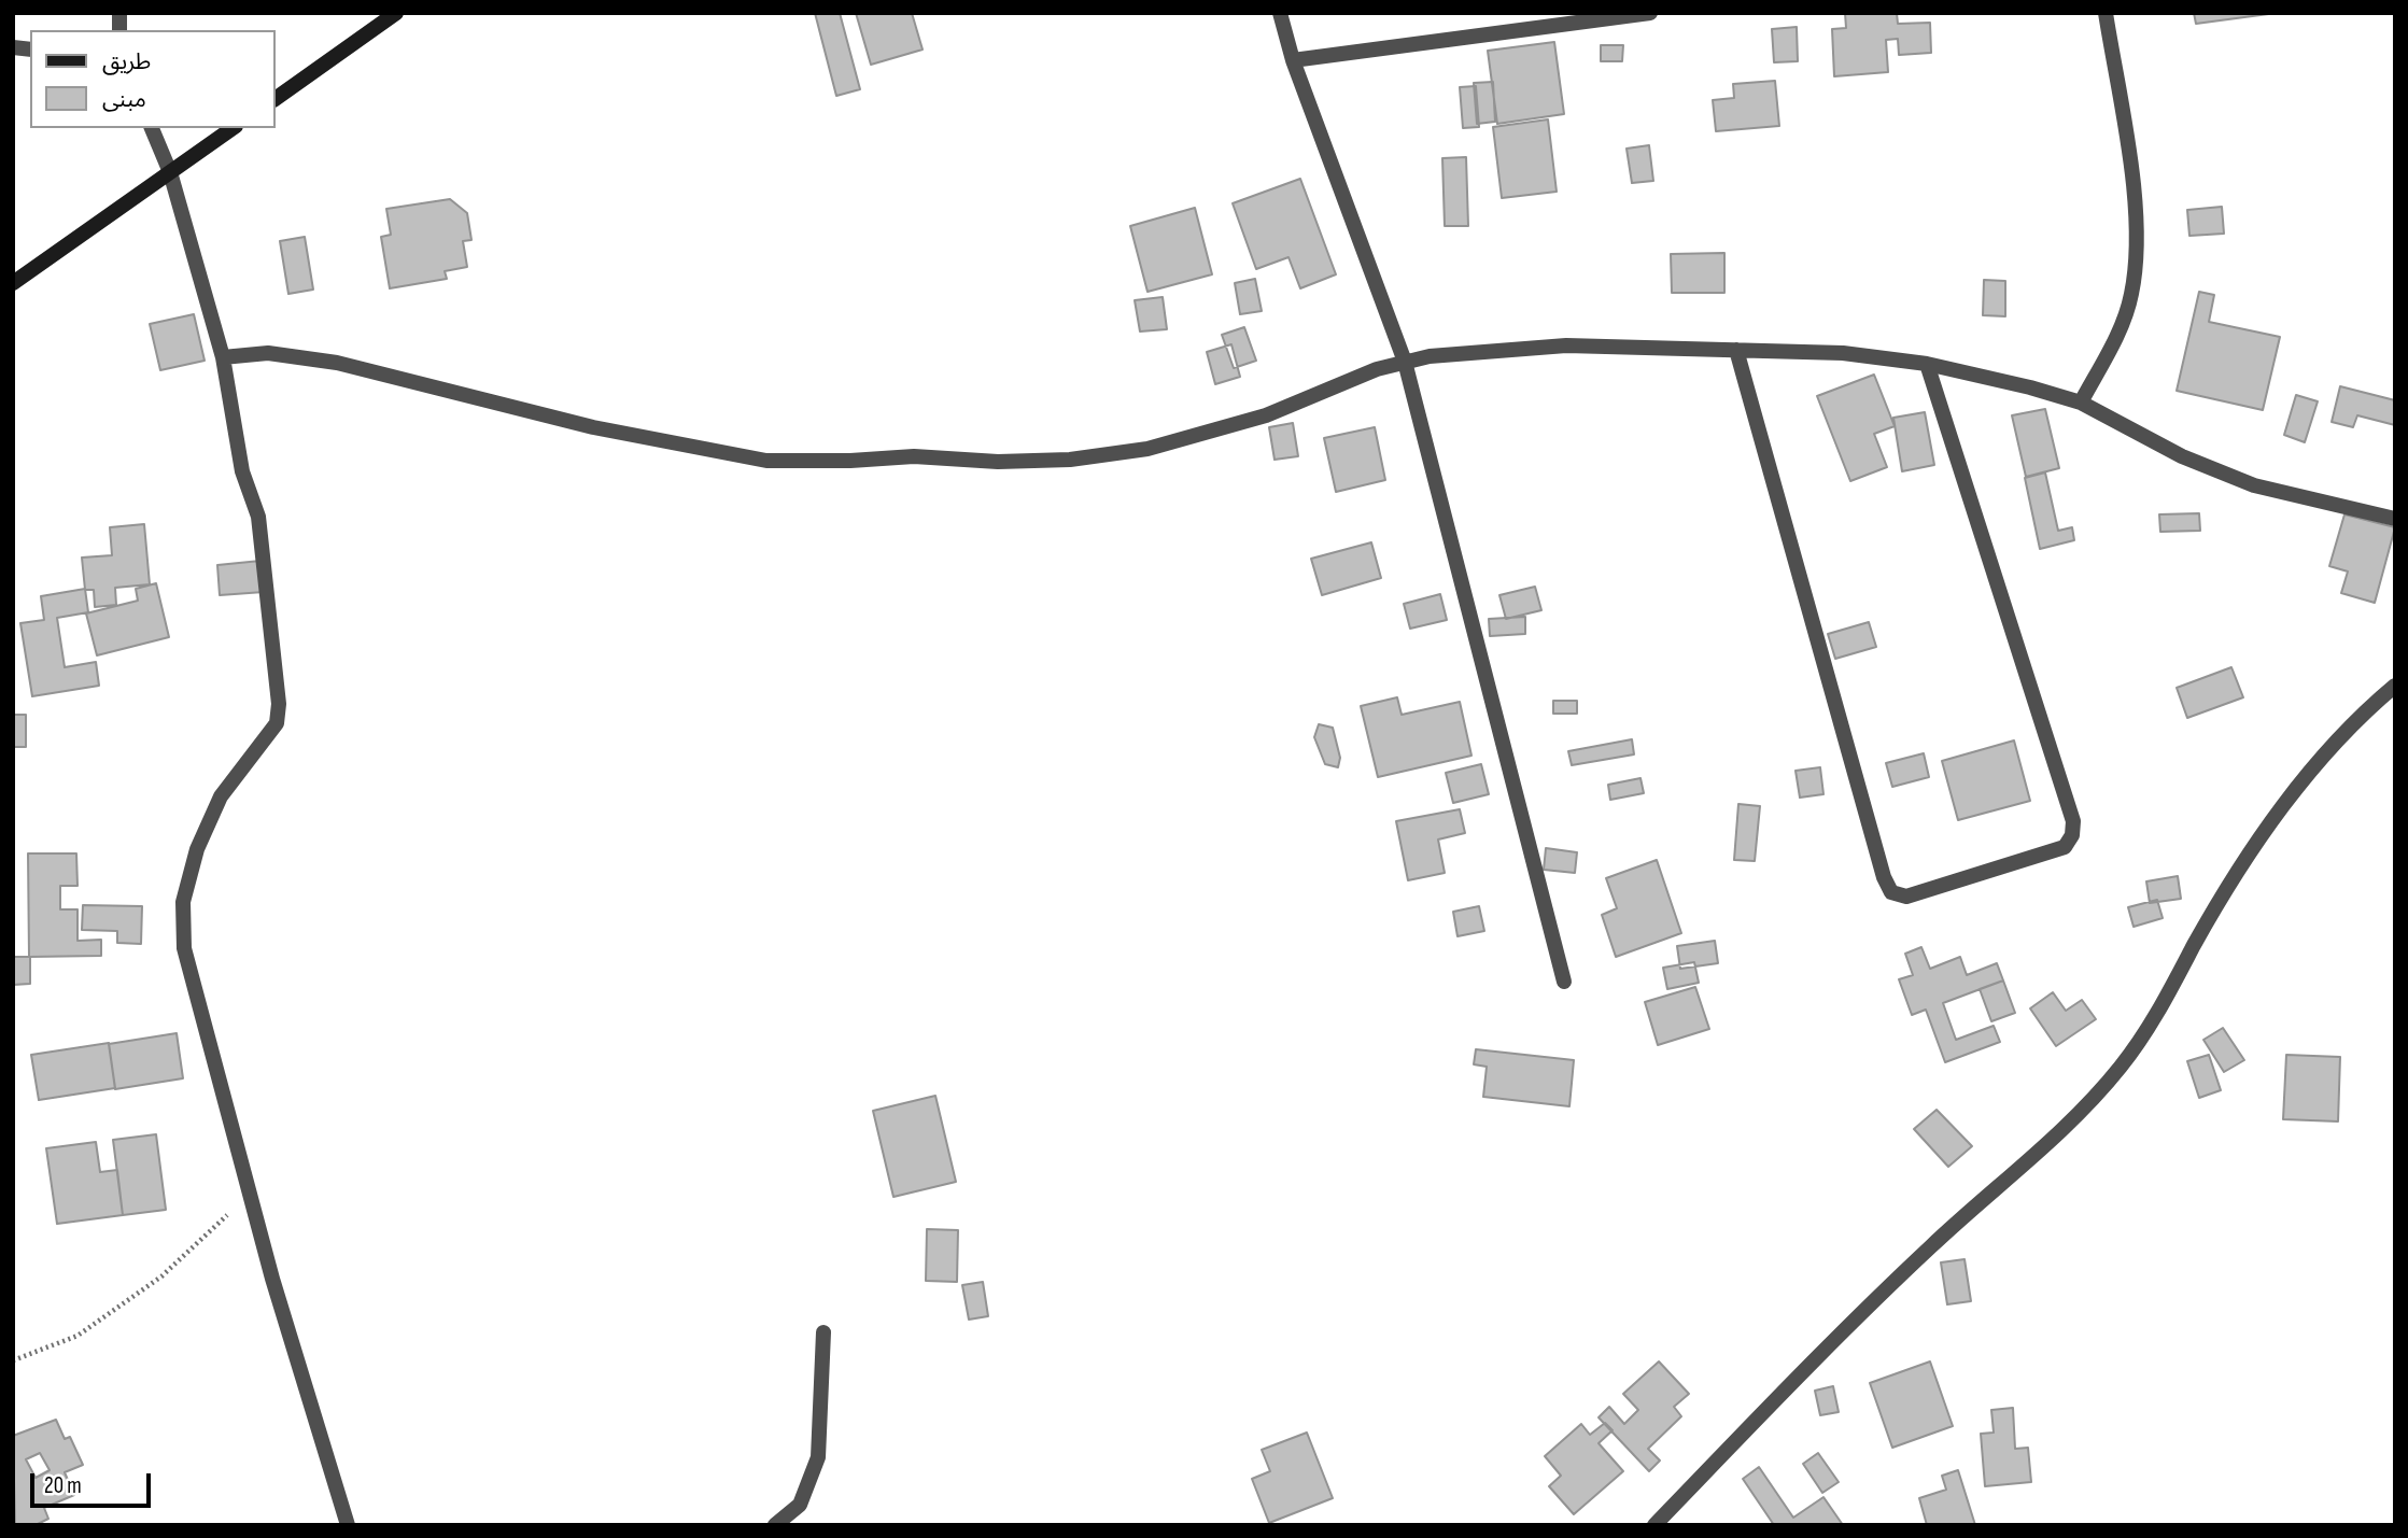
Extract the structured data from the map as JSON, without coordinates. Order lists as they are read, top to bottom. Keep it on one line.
{"legend":["طريق","مبنى"],"scale_bar":"20 m"}
